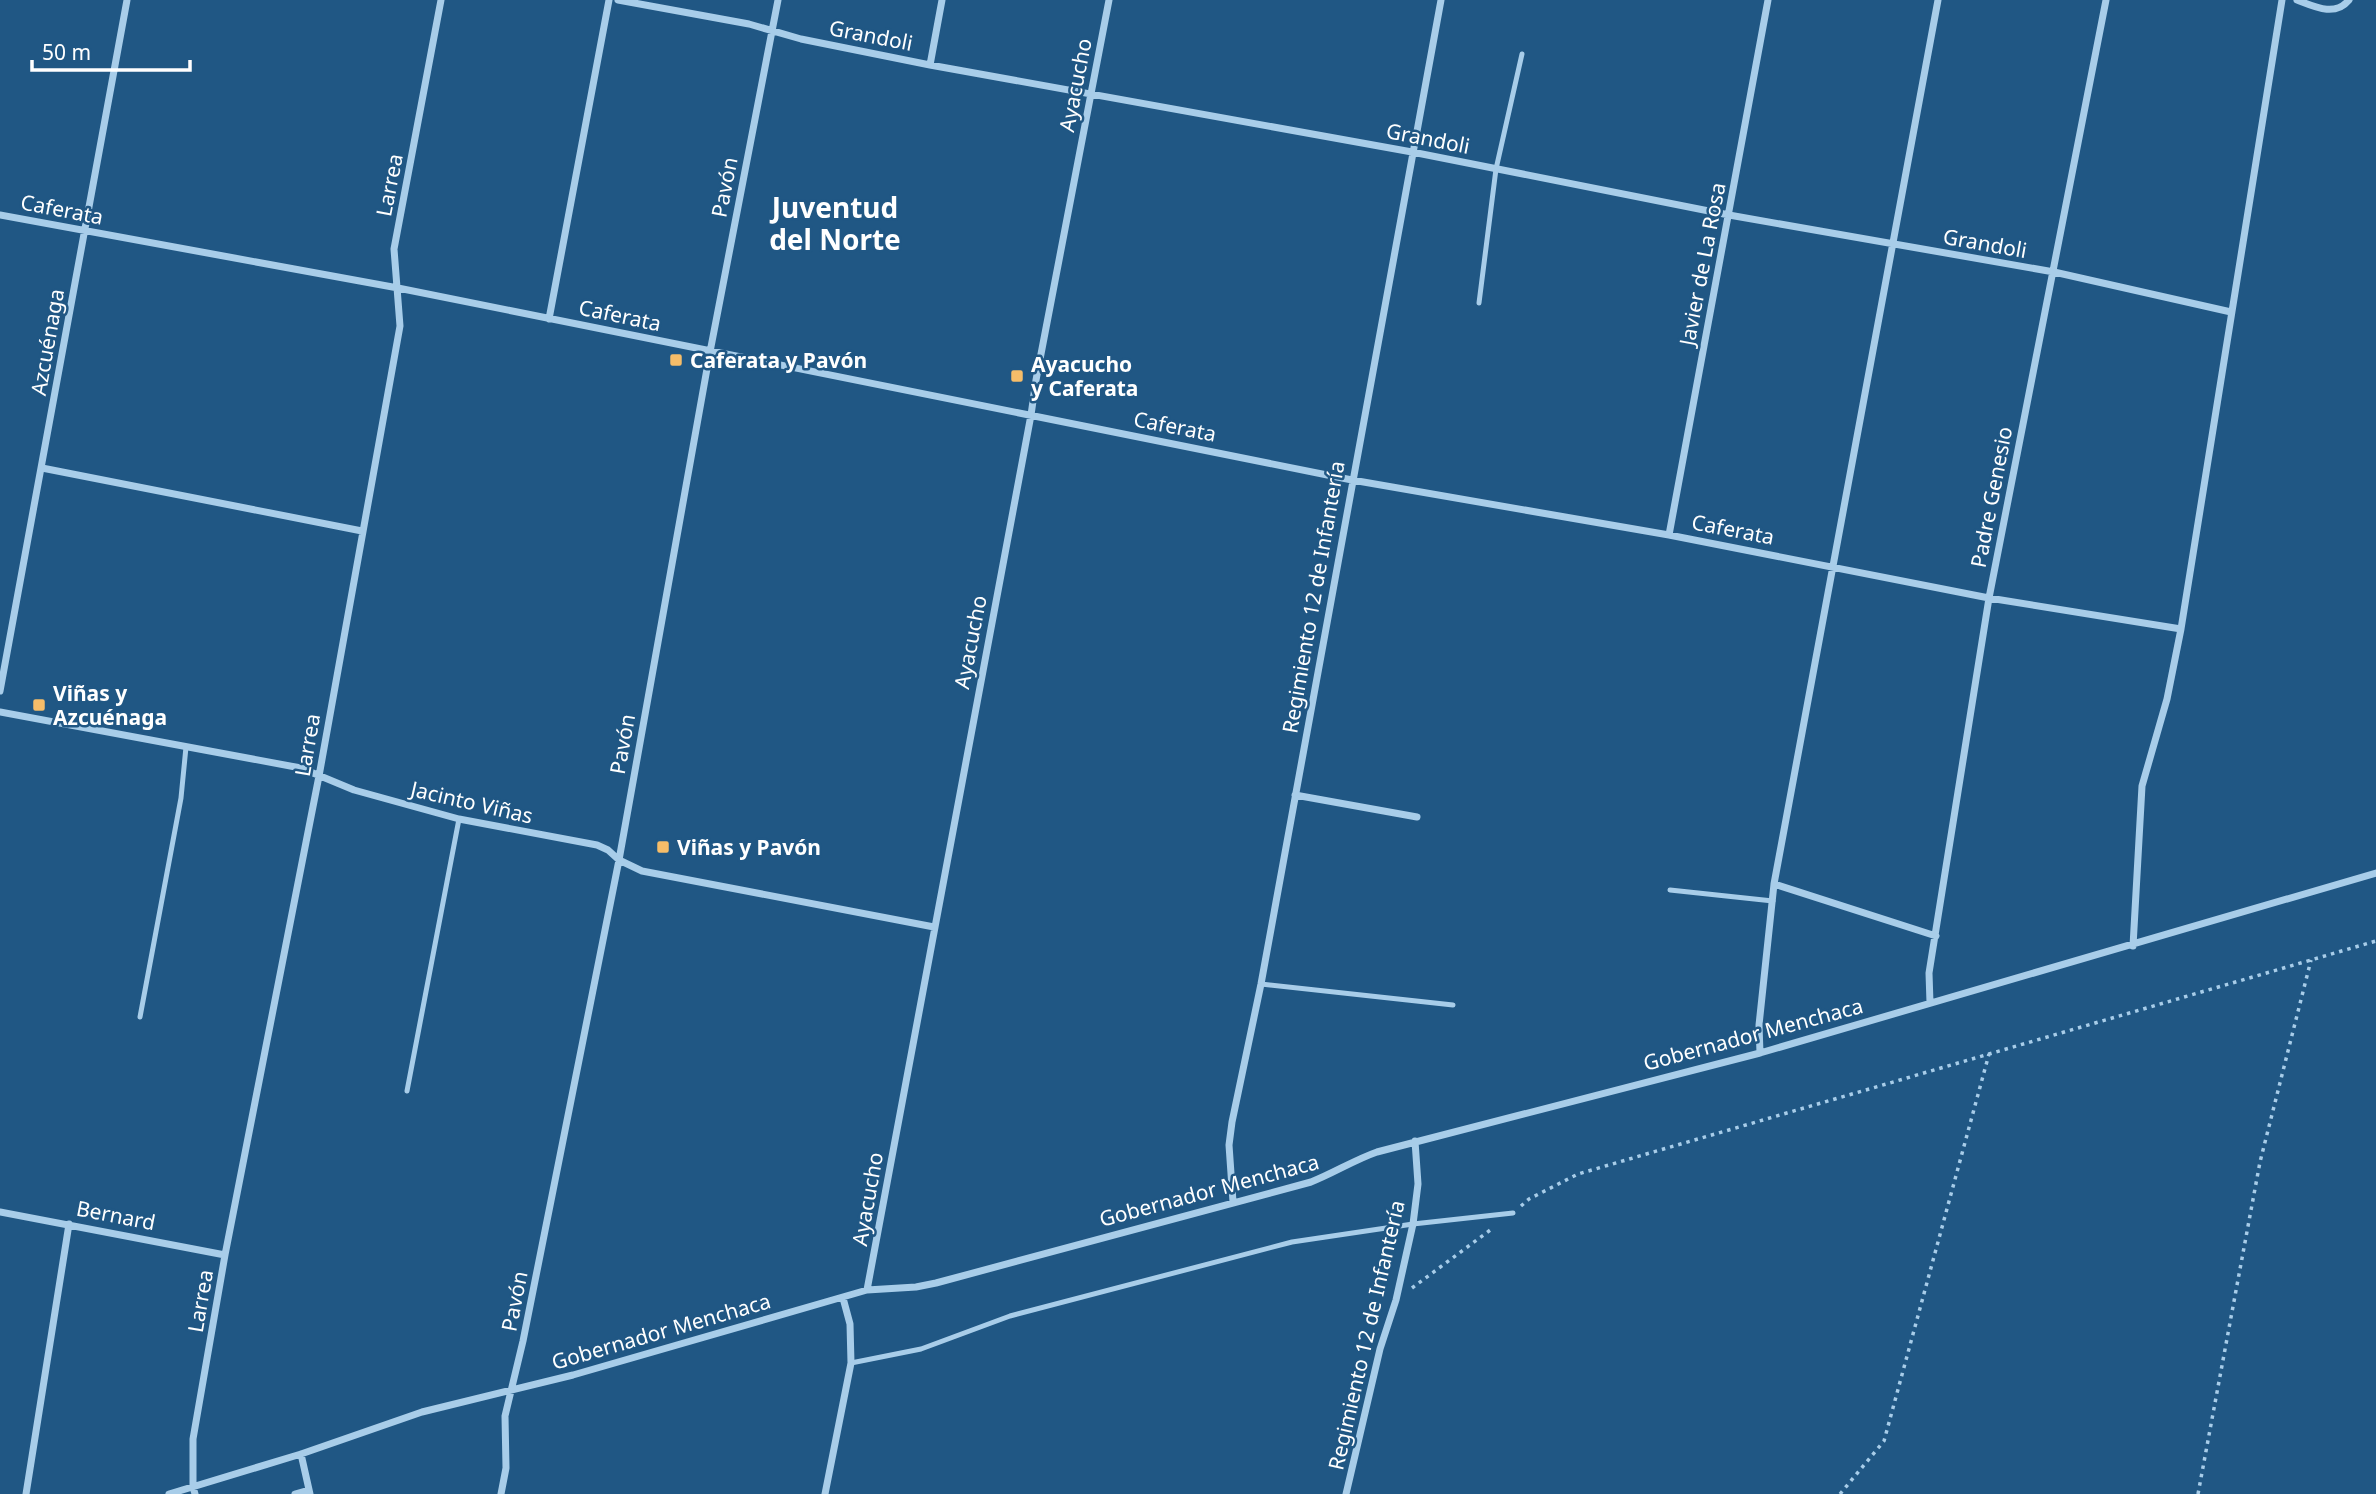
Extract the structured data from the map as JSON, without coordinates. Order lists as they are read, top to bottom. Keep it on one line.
{"streets":{"street":["Grandoli","Ayacucho","Larrea","Pavón","Caferata","Javier de La Rosa","Azcuénaga","Padre Genesio","Regimiento 12 de Infantería","Jacinto Viñas","Gobernador Menchaca","Bernard"]},"crossings":[["Grandoli","Ayacucho"],["Grandoli","Pavón"],["Grandoli","Javier de La Rosa"],["Grandoli","Padre Genesio"],["Grandoli","Regimiento 12 de Infantería"],["Ayacucho","Caferata"],["Ayacucho","Jacinto Viñas"],["Ayacucho","Gobernador Menchaca"],["Larrea","Caferata"],["Larrea","Jacinto Viñas"],["Larrea","Gobernador Menchaca"],["Larrea","Bernard"],["Pavón","Caferata"],["Pavón","Jacinto Viñas"],["Pavón","Gobernador Menchaca"],["Caferata","Javier de La Rosa"],["Caferata","Azcuénaga"],["Caferata","Padre Genesio"],["Caferata","Regimiento 12 de Infantería"],["Padre Genesio","Gobernador Menchaca"],["Regimiento 12 de Infantería","Gobernador Menchaca"]],"districts":["Juventud del Norte"],"places":{"transit":["Caferata y Pavón","Ayacucho y Caferata","Viñas y Azcuénaga","Viñas y Pavón"]},"scale_bar":"50 m"}
